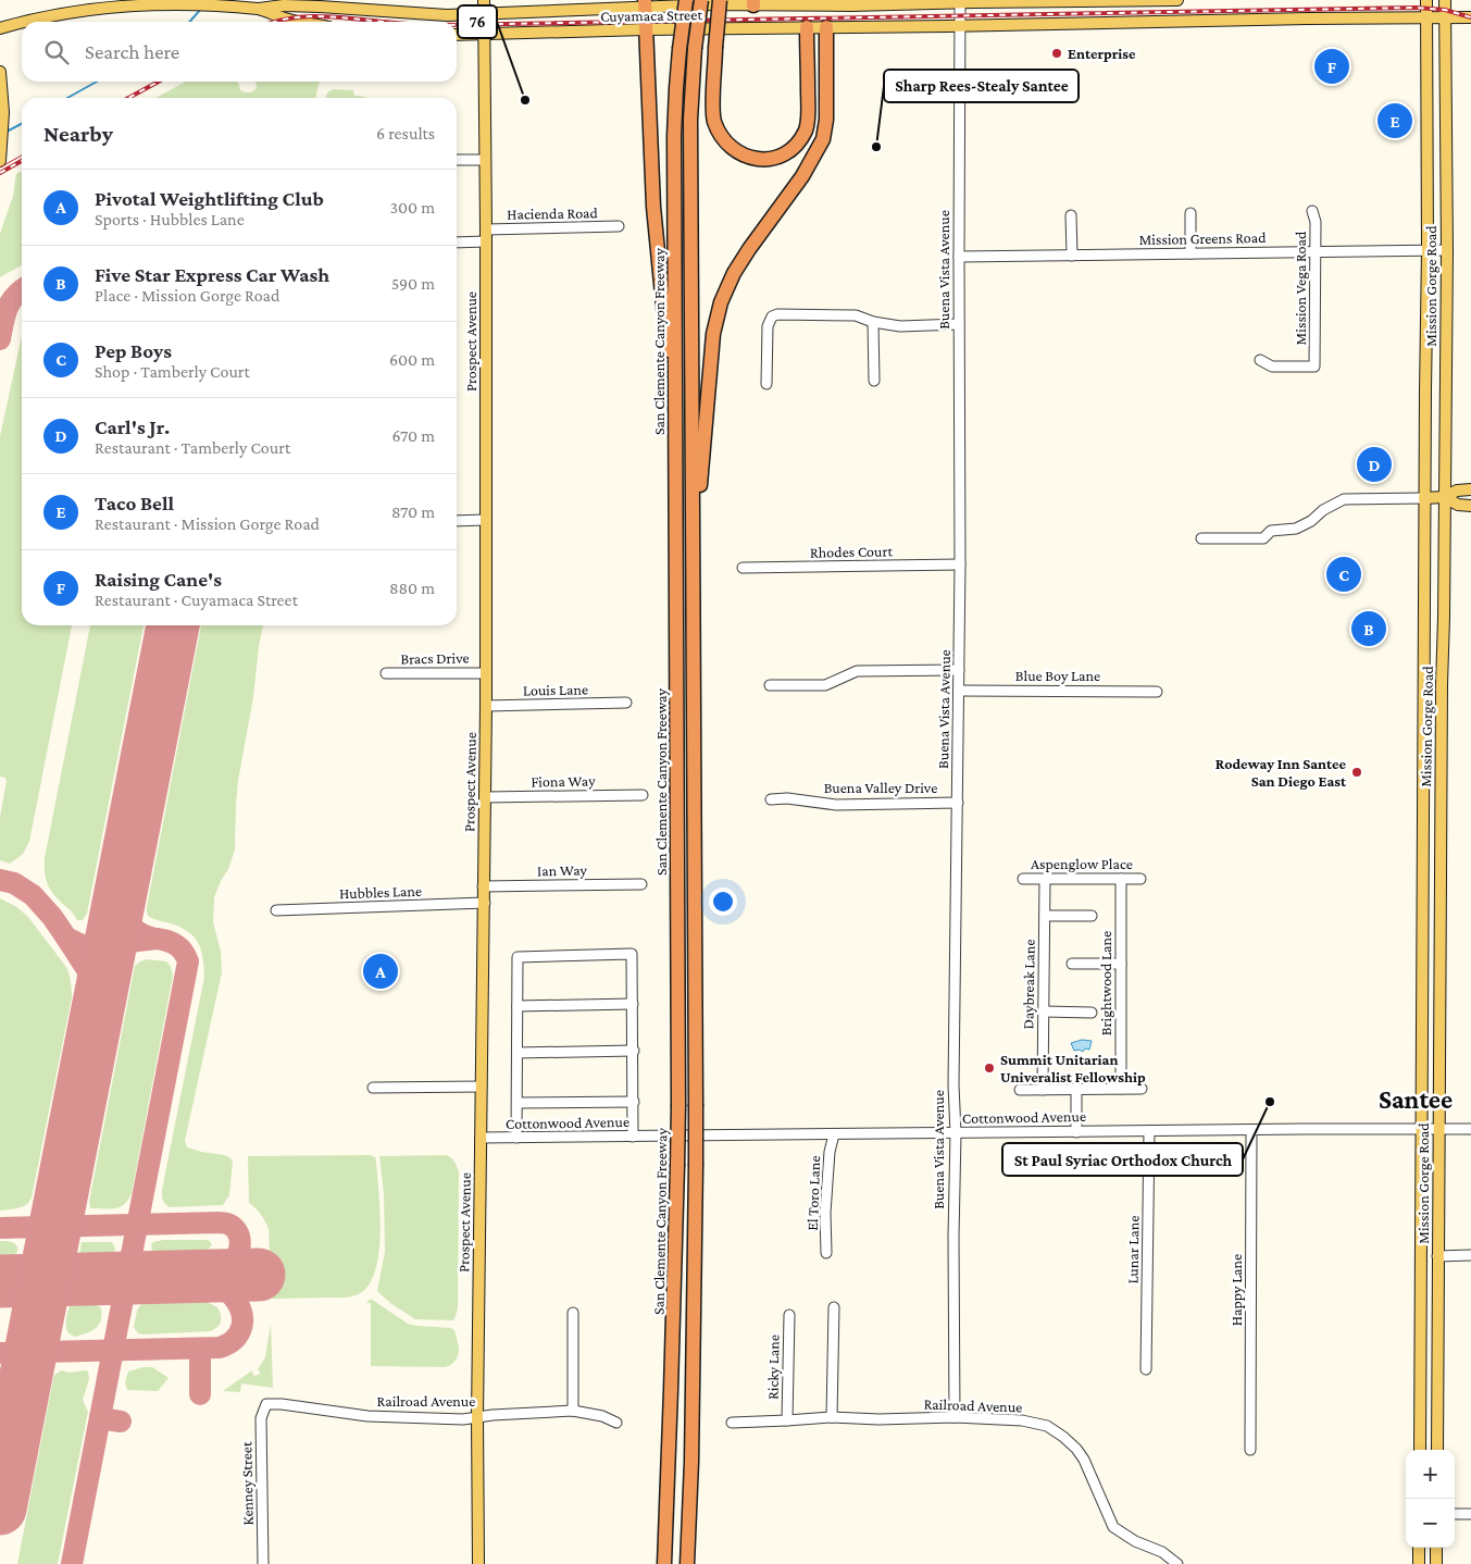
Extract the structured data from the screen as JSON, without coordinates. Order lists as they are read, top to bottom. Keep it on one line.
{"streets":{"highway":["San Clemente Canyon Freeway"],"main road":["Cuyamaca Street","Mission Gorge Road","Prospect Avenue"],"street":["Hacienda Road","Mission Greens Road","Buena Vista Avenue","Mission Vega Road","Rhodes Court","Bracs Drive","Blue Boy Lane","Louis Lane","Fiona Way","Buena Valley Drive","Aspenglow Place","Ian Way","Hubbles Lane","Brightwood Lane","Daybreak Lane","Cottonwood Avenue","El Toro Lane","Lunar Lane","Happy Lane","Ricky Lane","Railroad Avenue","Kenney Street"]},"crossings":[["Cuyamaca Street","Buena Vista Avenue"],["Cuyamaca Street","Mission Gorge Road"],["Cuyamaca Street","Prospect Avenue"],["Hacienda Road","Prospect Avenue"],["Mission Greens Road","Buena Vista Avenue"],["Mission Greens Road","Mission Gorge Road"],["Mission Greens Road","Mission Vega Road"],["Buena Vista Avenue","Rhodes Court"],["Buena Vista Avenue","Blue Boy Lane"],["Buena Vista Avenue","Buena Valley Drive"],["Buena Vista Avenue","Cottonwood Avenue"],["Buena Vista Avenue","Railroad Avenue"],["Mission Gorge Road","Cottonwood Avenue"],["Prospect Avenue","Bracs Drive"],["Prospect Avenue","Louis Lane"],["Prospect Avenue","Fiona Way"],["Prospect Avenue","Ian Way"],["Prospect Avenue","Hubbles Lane"],["Prospect Avenue","Cottonwood Avenue"],["Prospect Avenue","Railroad Avenue"],["Aspenglow Place","Brightwood Lane"],["Aspenglow Place","Daybreak Lane"],["Cottonwood Avenue","El Toro Lane"],["Cottonwood Avenue","Lunar Lane"],["Cottonwood Avenue","Happy Lane"],["Ricky Lane","Railroad Avenue"],["Railroad Avenue","Kenney Street"]],"districts":["Santee"],"places":["Enterprise","76","Sharp Rees-Stealy Santee","Rodeway Inn Santee San Diego East","Summit Unitarian Univeralist Fellowship","St Paul Syriac Orthodox Church"],"page":{"search":"Search here","pins":["F","E","D","C","B","A"],"heading":["Nearby","6 results"],"list":[{"mark":"A","name":"Pivotal Weightlifting Club","note":"Sports · Hubbles Lane","value":"300 m"},{"mark":"B","name":"Five Star Express Car Wash","note":"Place · Mission Gorge Road","value":"590 m"},{"mark":"C","name":"Pep Boys","note":"Shop · Tamberly Court","value":"600 m"},{"mark":"D","name":"Carl's Jr.","note":"Restaurant · Tamberly Court","value":"670 m"},{"mark":"E","name":"Taco Bell","note":"Restaurant · Mission Gorge Road","value":"870 m"},{"mark":"F","name":"Raising Cane's","note":"Restaurant · Cuyamaca Street","value":"880 m"}],"map_buttons":["+","−"]}}
